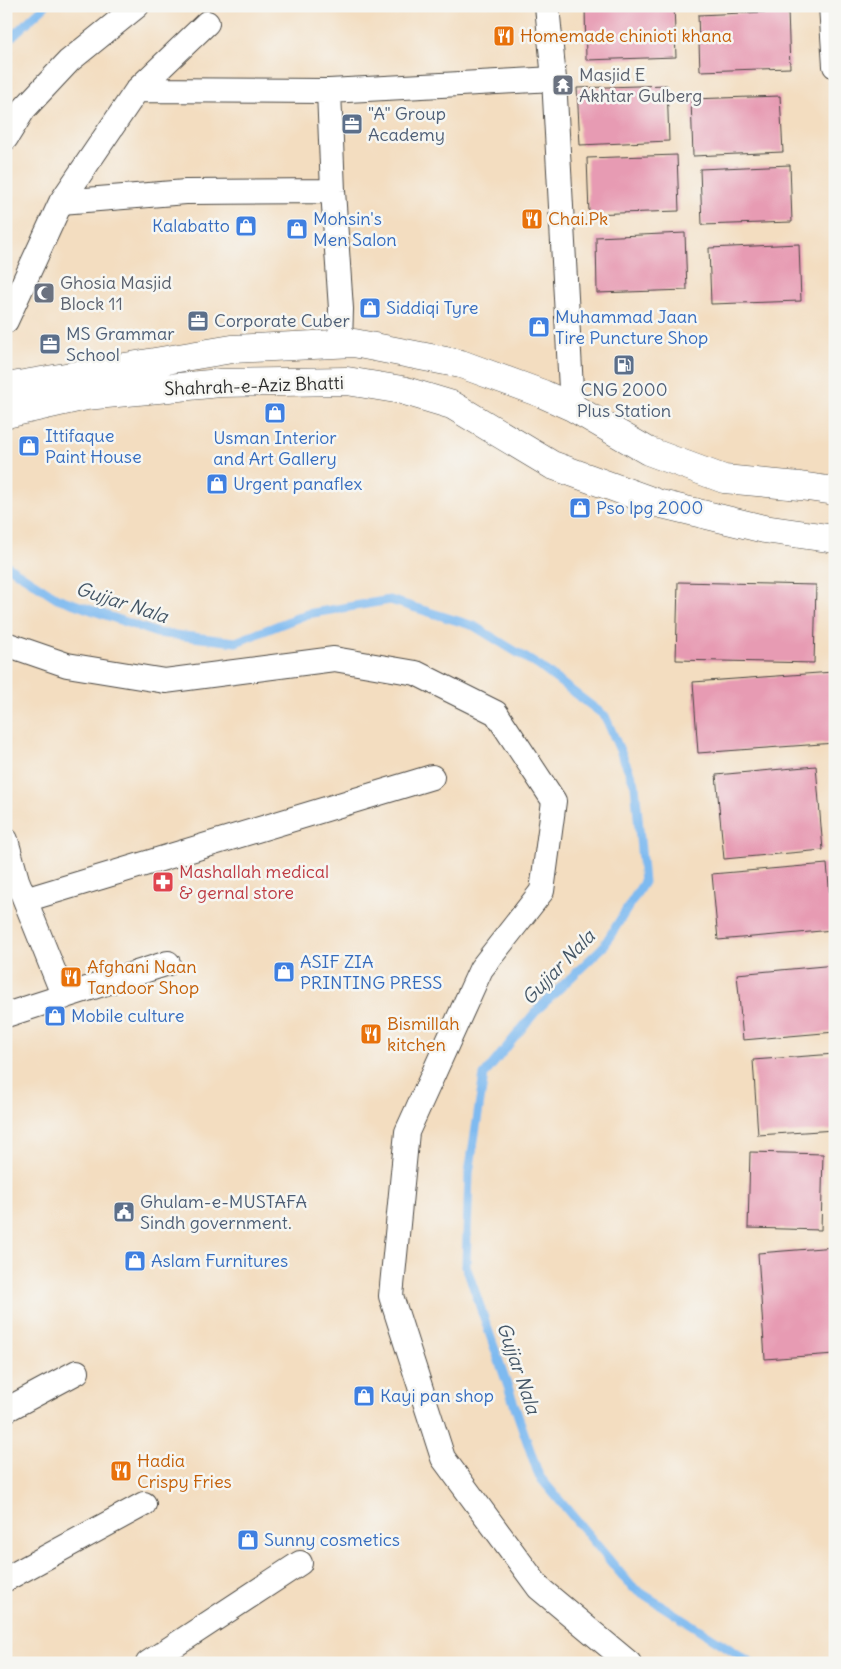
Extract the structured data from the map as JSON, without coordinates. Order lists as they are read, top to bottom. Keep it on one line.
{"streets":{"main road":["Shahrah-e-Aziz Bhatti"]},"water":["Gujjar Nala"],"places":{"restaurant":["Homemade chinioti khana","Chai.Pk","Afghani Naan Tandoor Shop","Bismillah kitchen","Hadia Crispy Fries"],"temple":["Masjid E Akhtar Gulberg"],"office":["\"A\" Group Academy","Corporate Cuber","MS Grammar School"],"shop":["Kalabatto","Mohsin's Men Salon","Siddiqi Tyre","Muhammad Jaan Tire Puncture Shop","Usman Interior and Art Gallery","Ittifaque Paint House","Urgent panaflex","Pso lpg 2000","ASIF ZIA PRINTING PRESS","Mobile culture","Aslam Furnitures","Kayi pan shop","Sunny cosmetics"],"mosque":["Ghosia Masjid Block 11"],"fuel station":["CNG 2000 Plus Station"],"pharmacy":["Mashallah medical & gernal store"],"public building":["Ghulam-e-MUSTAFA Sindh government."]}}
